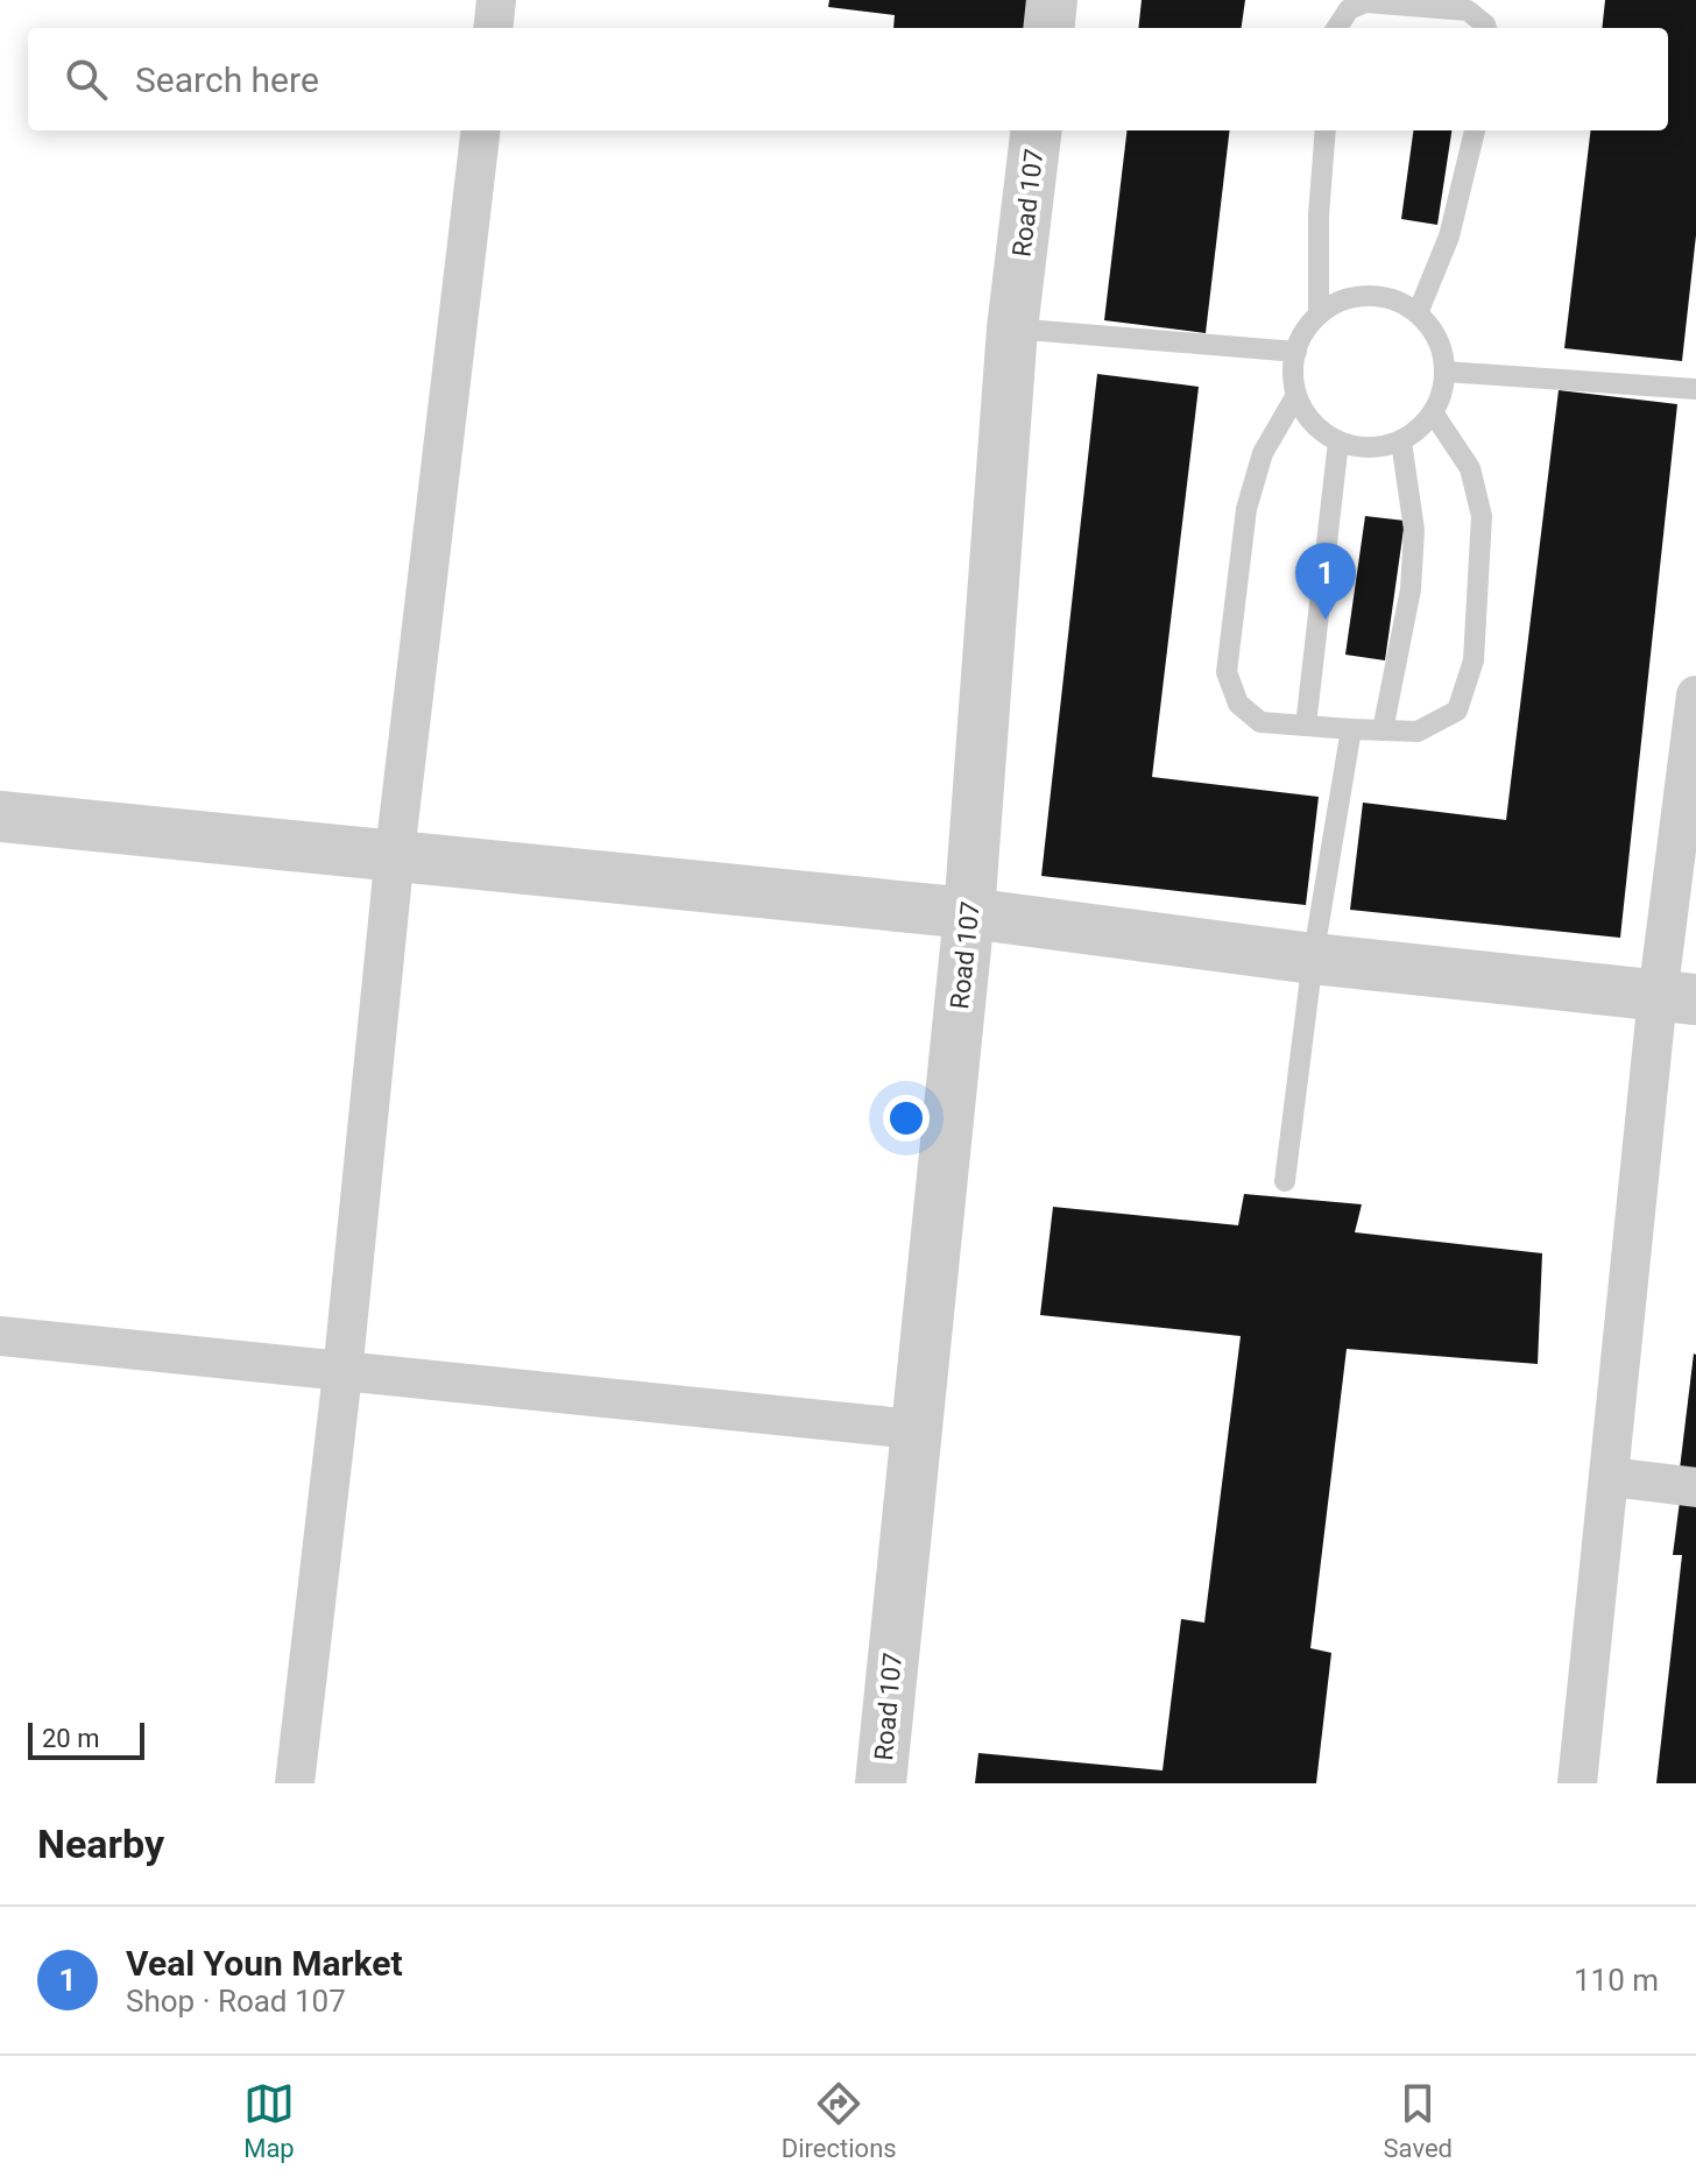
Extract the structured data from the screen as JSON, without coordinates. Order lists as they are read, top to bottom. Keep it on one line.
{"streets":{"street":["Road 107"]},"scale_bar":"20 m","page":{"search":"Search here","pins":"1","scale":"20 m","heading":"Nearby","list":[{"mark":"1","name":"Veal Youn Market","note":"Shop · Road 107","value":"110 m"}],"nav":["Map","Directions","Saved"]}}
